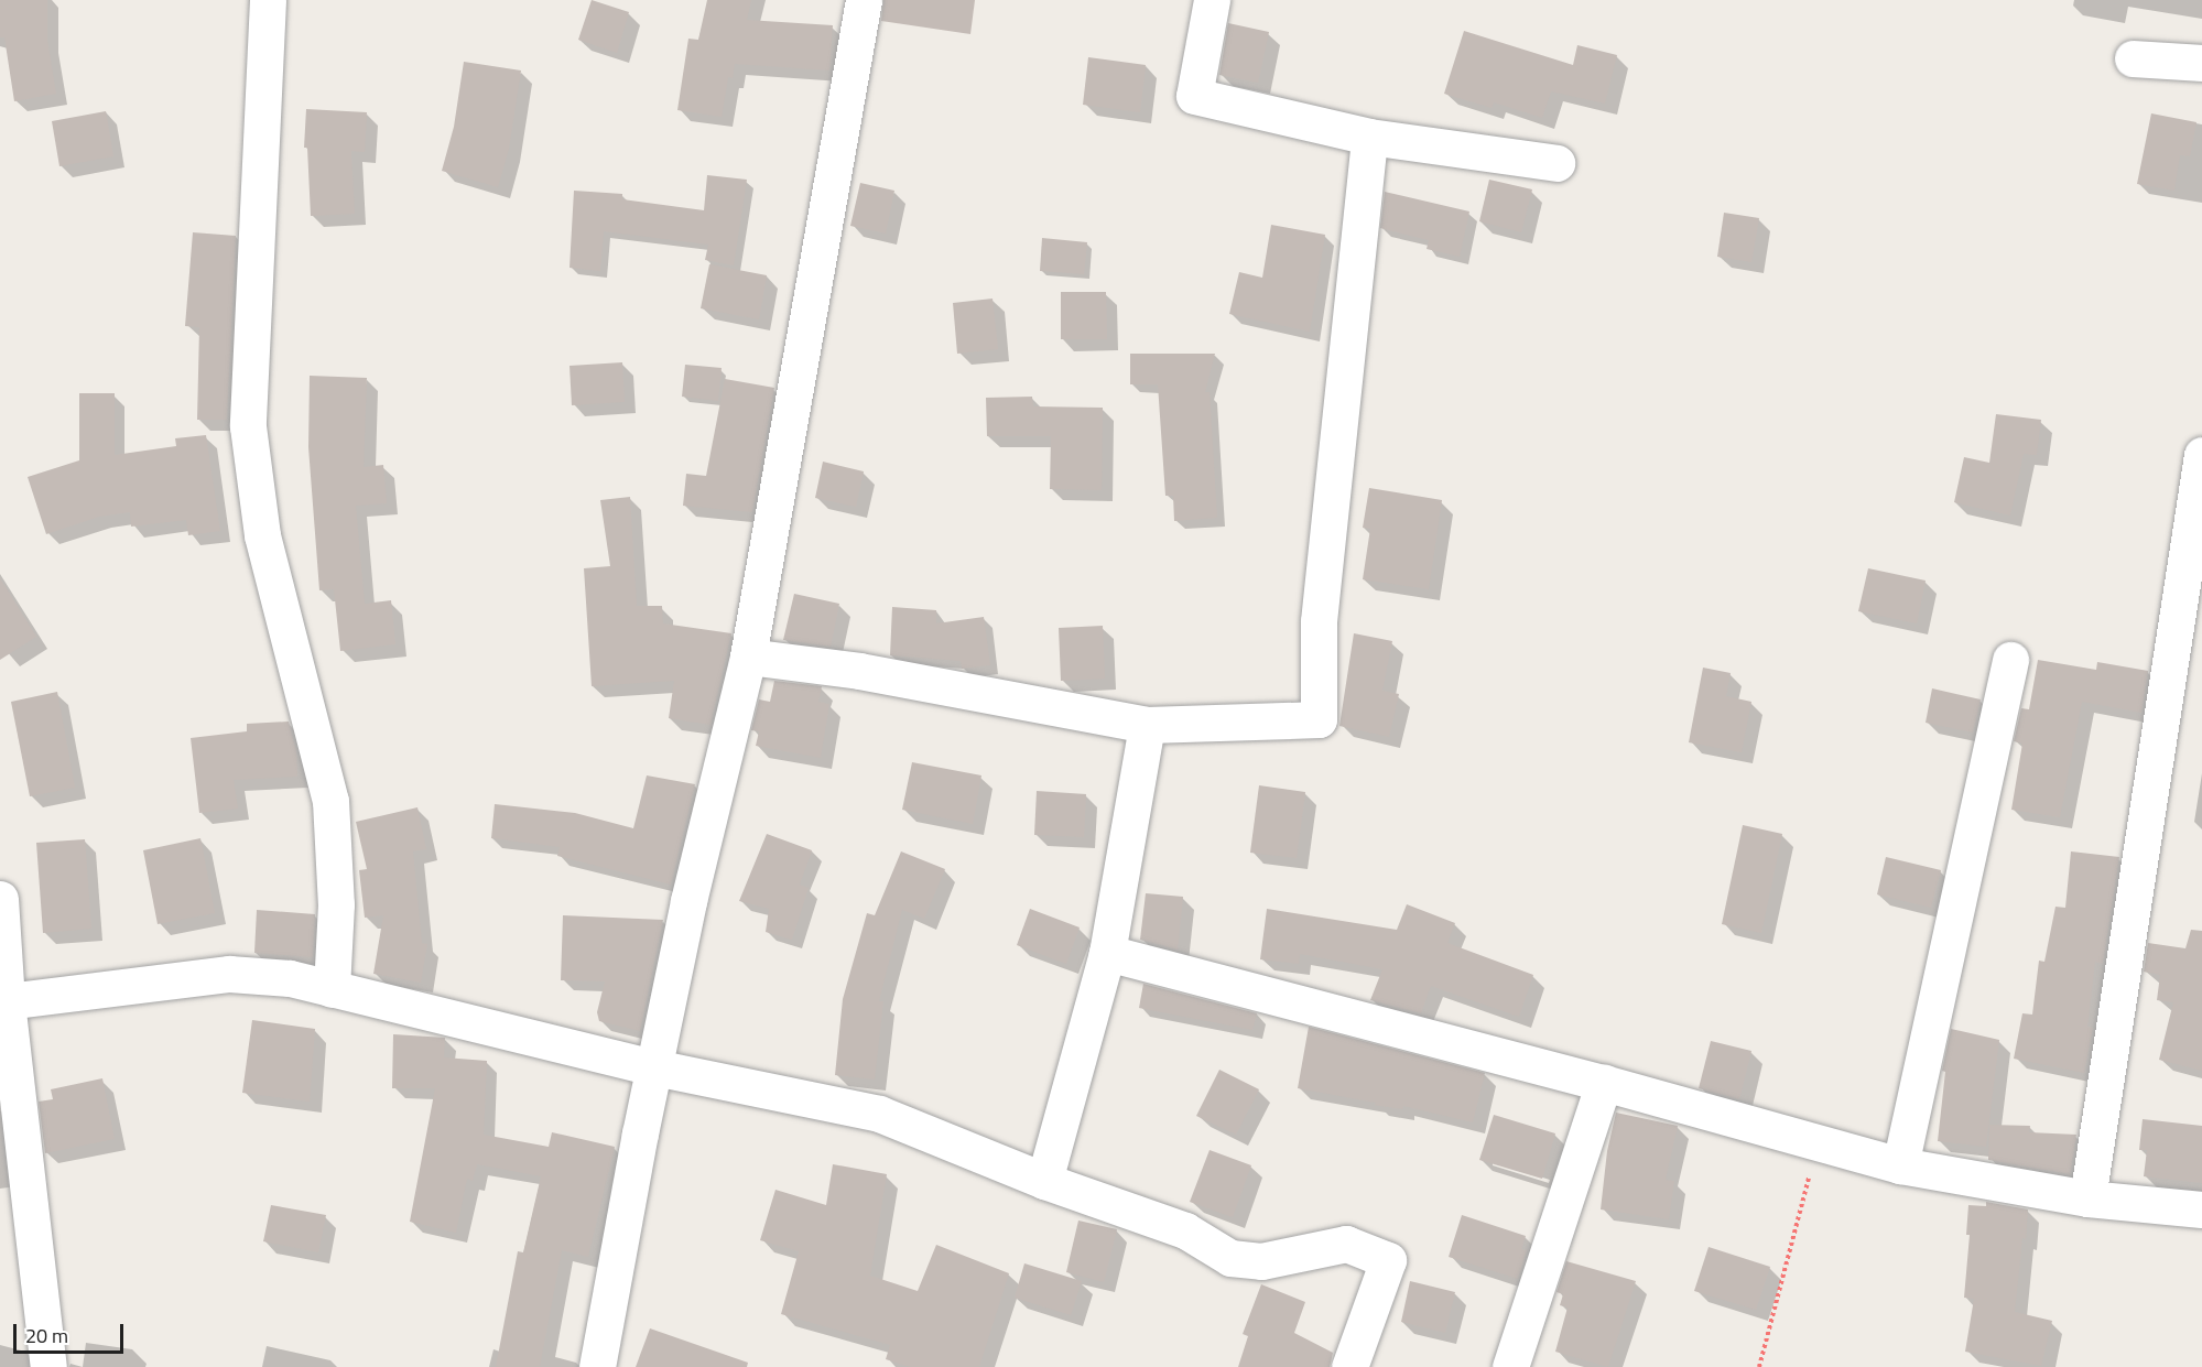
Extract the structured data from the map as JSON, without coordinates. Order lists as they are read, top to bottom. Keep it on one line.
{"scale_bar":"20 m"}
